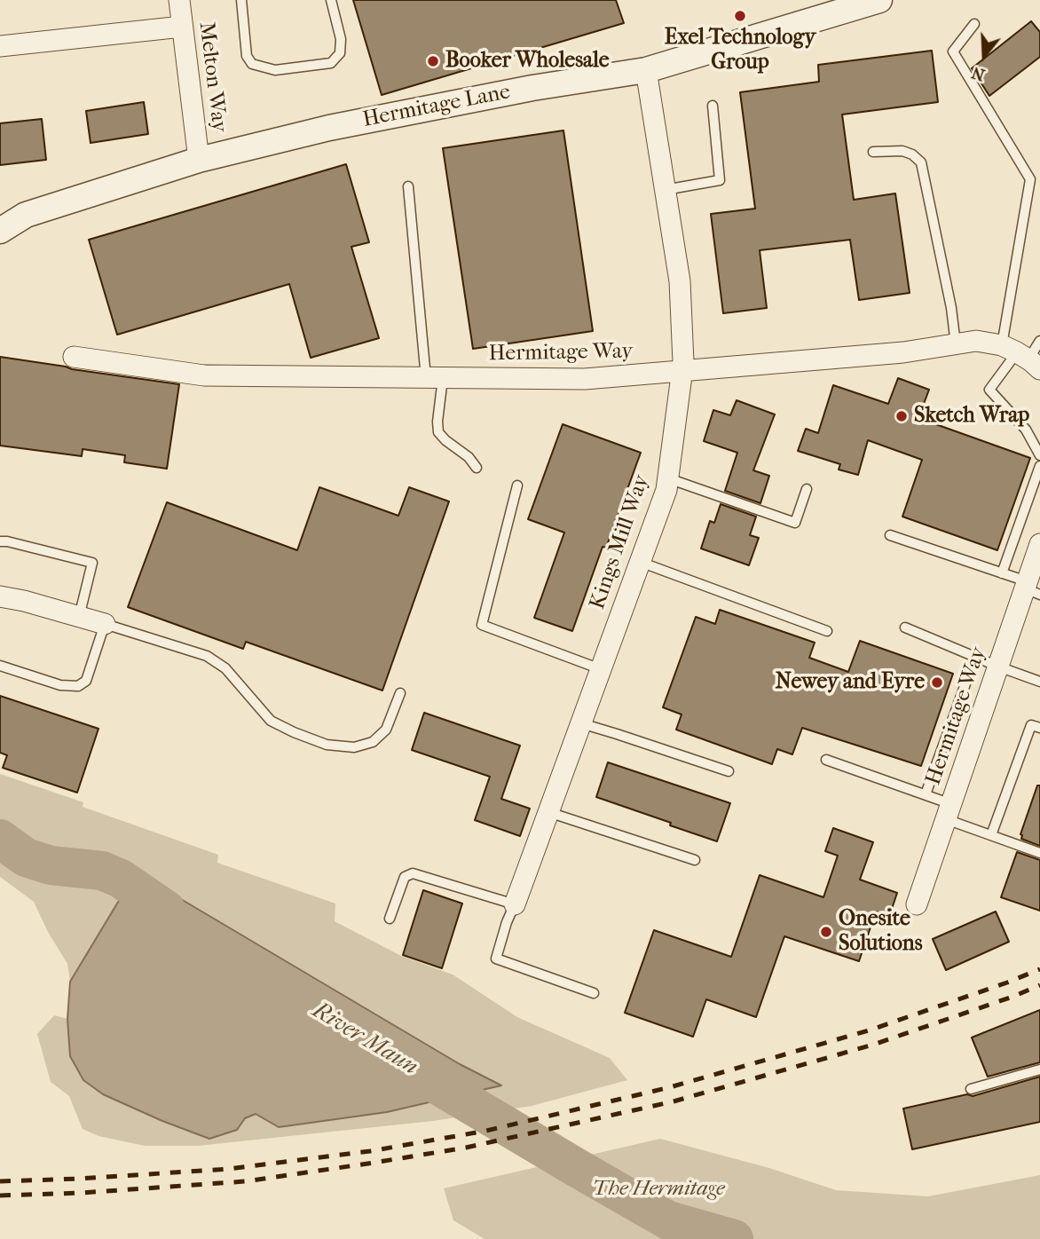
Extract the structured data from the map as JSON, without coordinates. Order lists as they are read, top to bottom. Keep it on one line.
{"streets":{"street":["Melton Way","Hermitage Lane","Hermitage Way","Kings Mill Way"]},"crossings":[["Melton Way","Hermitage Lane"],["Hermitage Lane","Kings Mill Way"],["Hermitage Way","Kings Mill Way"]],"water":["River Maun"],"parks":["The Hermitage"],"places":["Exel Technology Group","Booker Wholesale","Sketch Wrap","Newey and Eyre","Onesite Solutions"],"north":"bottom"}
